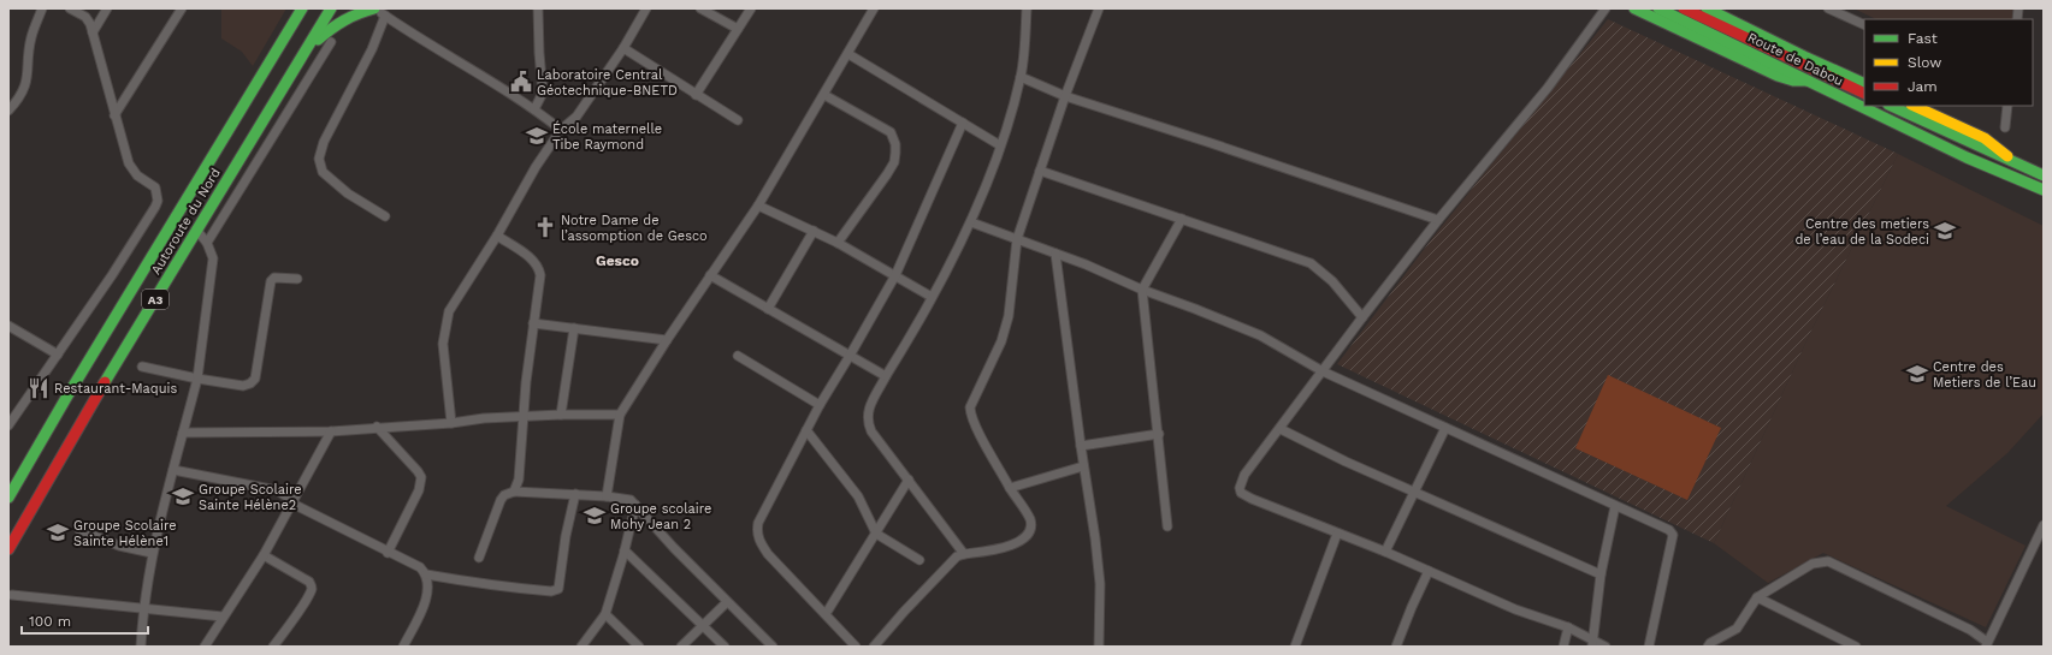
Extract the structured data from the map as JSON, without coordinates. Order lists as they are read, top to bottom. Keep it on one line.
{"streets":{"main road":["Route de Dabou","Autoroute du Nord","A3"]},"districts":["Gesco"],"places":{"public building":["Laboratoire Central Géotechnique-BNETD"],"school or university":["École maternelle Tibe Raymond","Centre des metiers de l’eau de la Sodeci","Centre des Metiers de l’Eau","Groupe Scolaire Sainte Hélène2","Groupe scolaire Mohy Jean 2","Groupe Scolaire Sainte Hélène1"],"church":["Notre Dame de l’assomption de Gesco"],"restaurant":["Restaurant-Maquis"]},"legend":["Fast","Slow","Jam"],"scale_bar":"100 m"}
